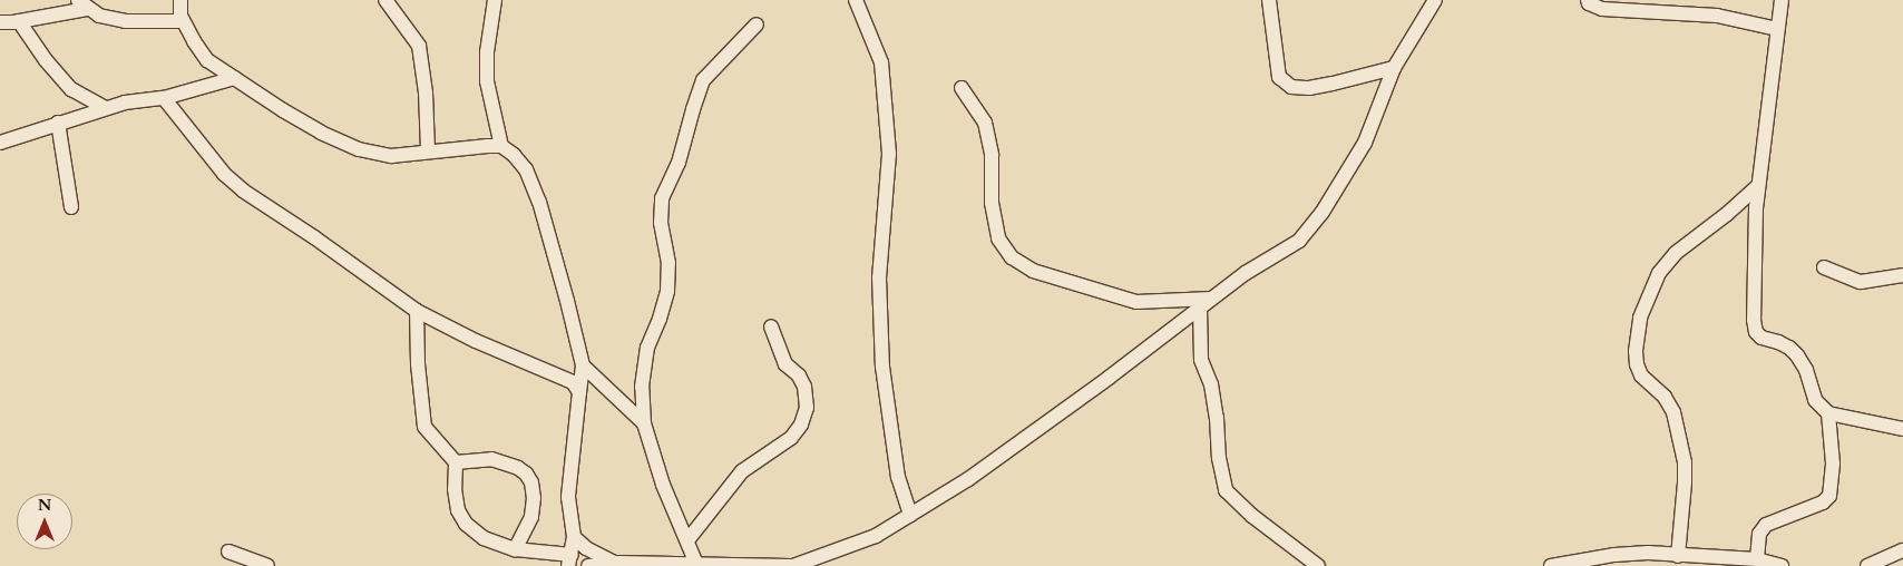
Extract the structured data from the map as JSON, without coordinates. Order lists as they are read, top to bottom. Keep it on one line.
{"north":"top"}
